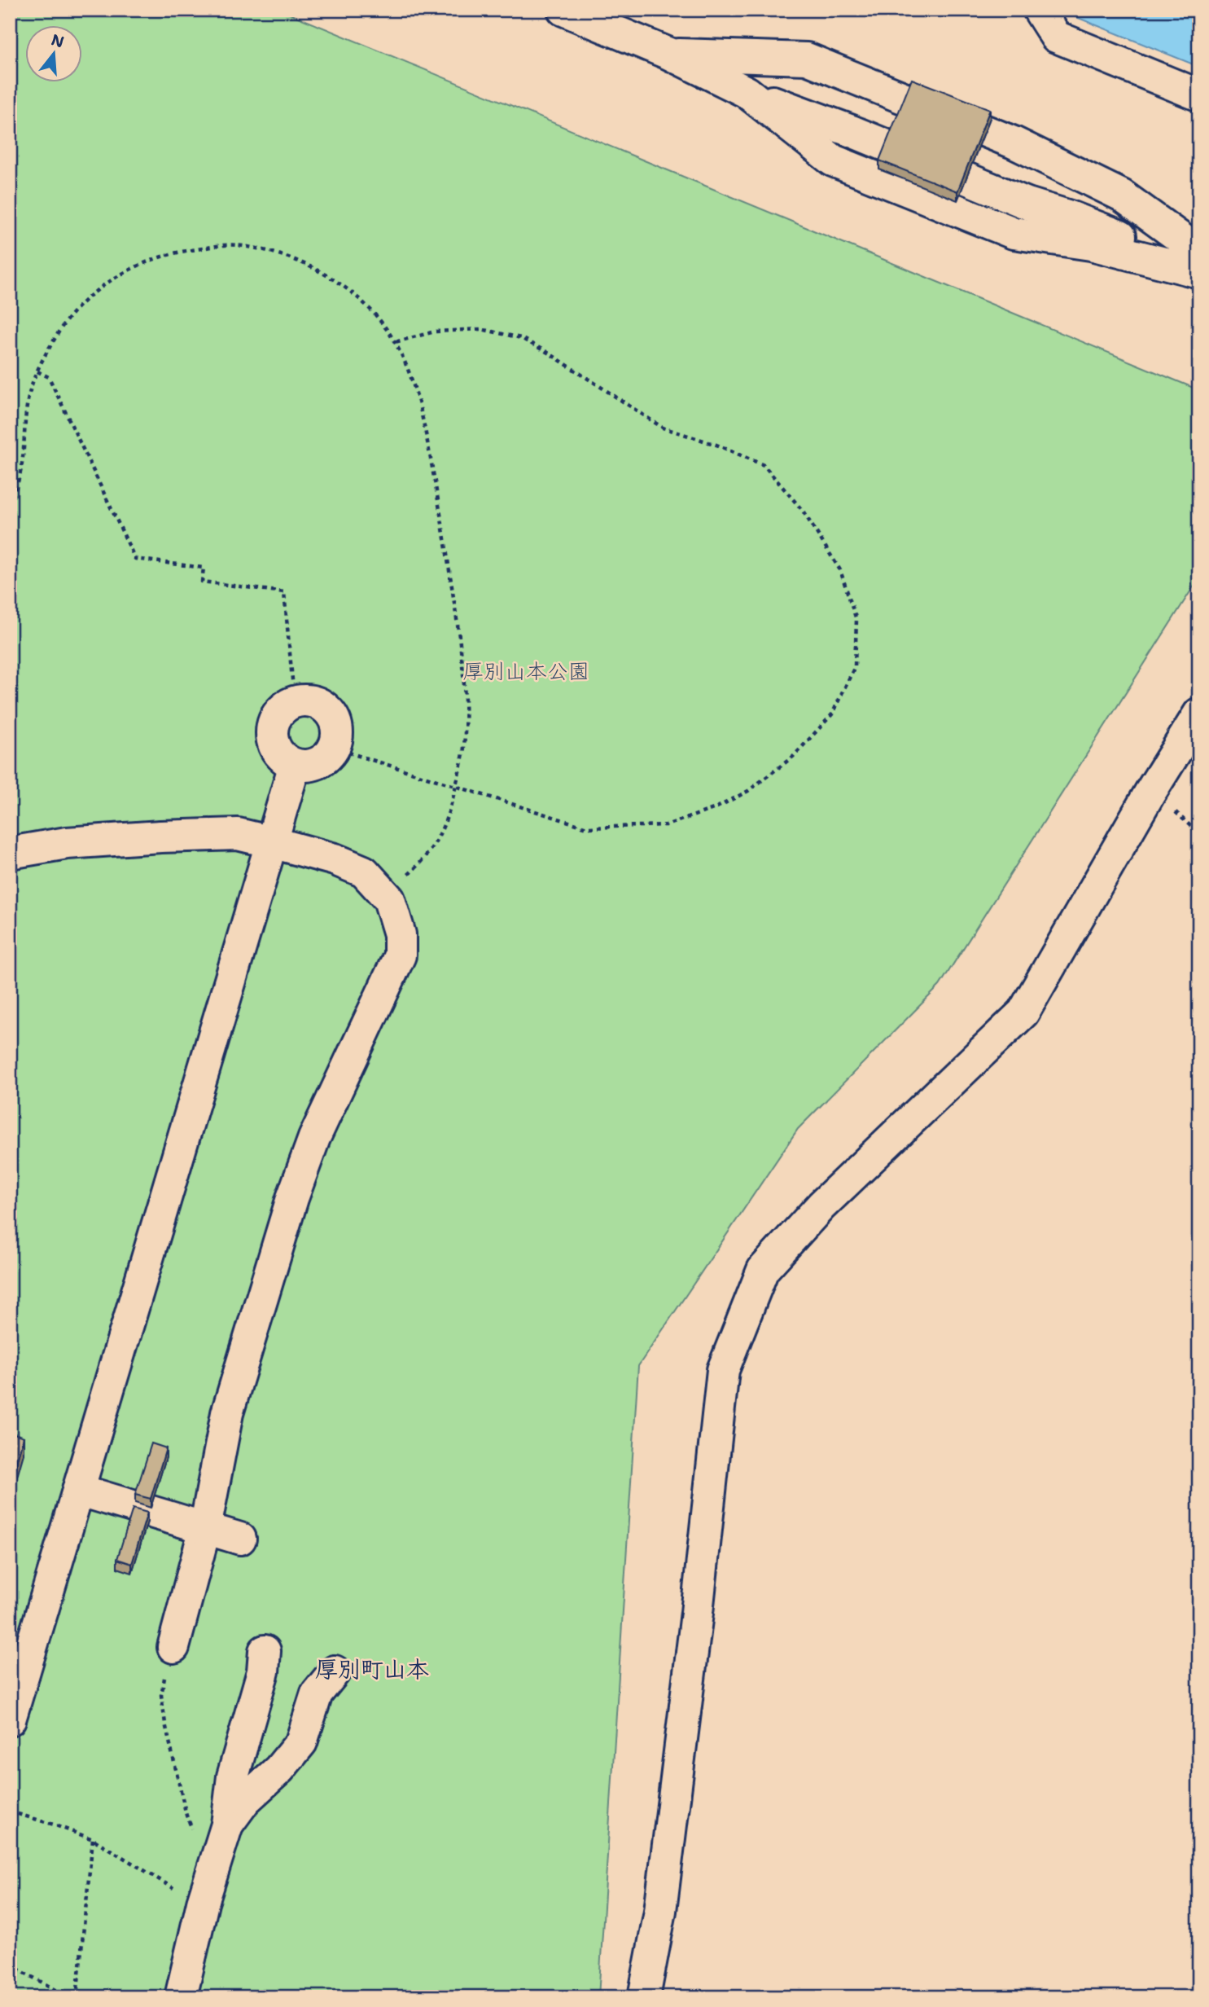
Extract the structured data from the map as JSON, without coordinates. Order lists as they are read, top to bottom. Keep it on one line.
{"districts":["厚別町山本"],"parks":["厚別山本公園"],"north":"top"}
